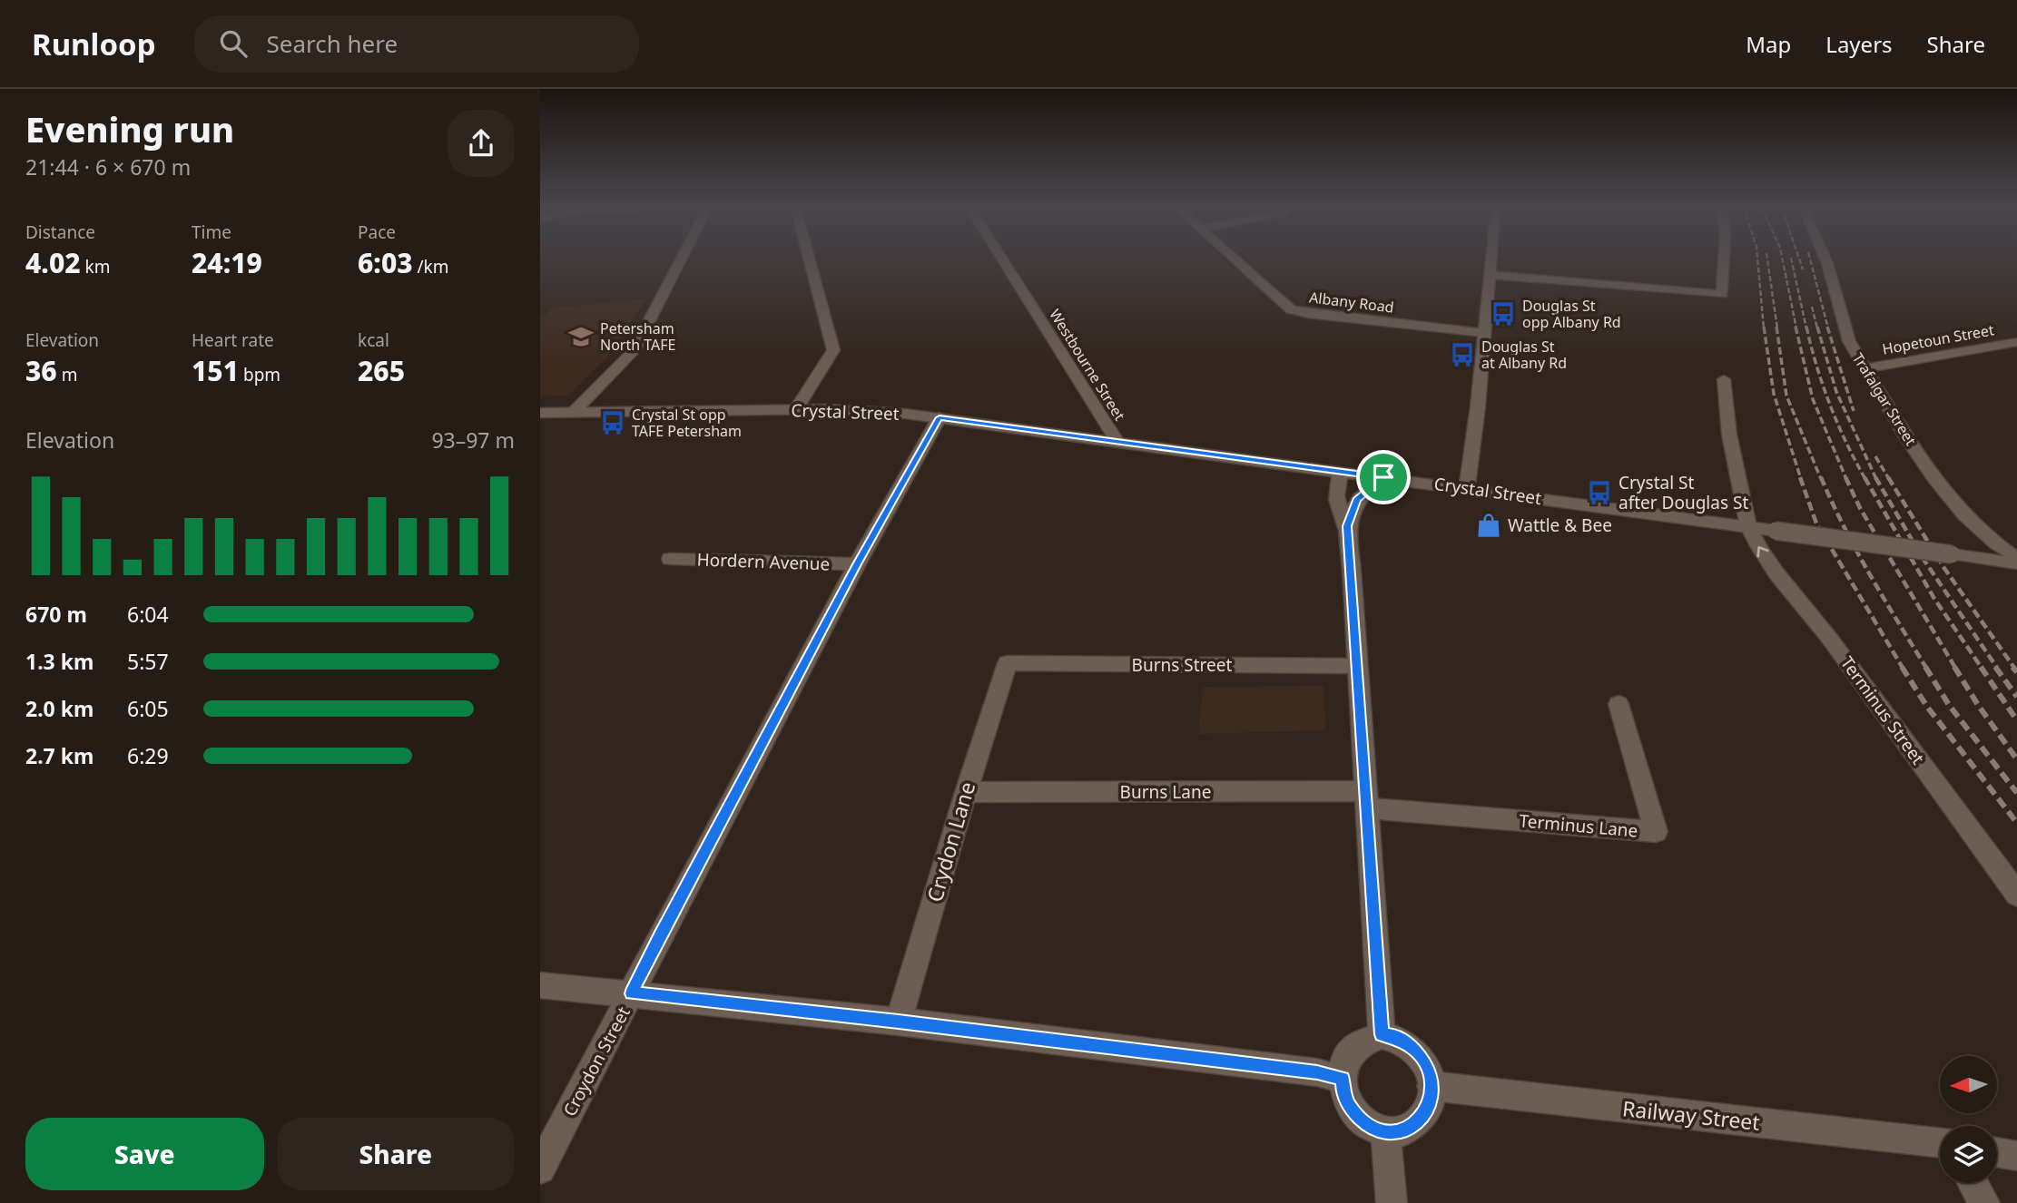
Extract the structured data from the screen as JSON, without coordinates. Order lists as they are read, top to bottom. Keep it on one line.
{"streets":{"street":["Albany Road","Hopetoun Street","Westbourne Street","Trafalgar Street","Crystal Street","Hordern Avenue","Burns Street","Terminus Street","Burns Lane","Terminus Lane","Crydon Lane","Croydon Street","Railway Street"]},"crossings":[["Hopetoun Street","Trafalgar Street"],["Westbourne Street","Crystal Street"],["Crystal Street","Terminus Street"],["Crystal Street","Croydon Street"],["Hordern Avenue","Croydon Street"],["Burns Street","Crydon Lane"],["Burns Lane","Terminus Lane"],["Burns Lane","Crydon Lane"]],"one_way":["Terminus Street"],"places":{"bus stop":["Douglas St opp Albany Rd","Douglas St at Albany Rd","Crystal St opp TAFE Petersham","Crystal St after Douglas St"],"school or university":["Petersham North TAFE"],"shop":["Wattle & Bee"]},"north":"left","page":{"header":"Runloop","search":"Search here","nav":["Map","Layers","Share"],"heading":["Evening run","21:44 · 6 × 670 m"],"stats":[["Distance","4.02 km"],["Time","24:19"],["Pace","6:03 /km"],["Elevation","36 m"],["Heart rate","151 bpm"],["kcal","265"]],"chart":["Elevation","93–97 m"],"list":[{"name":"670 m","note":"6:04"},{"name":"1.3 km","note":"5:57"},{"name":"2.0 km","note":"6:05"},{"name":"2.7 km","note":"6:29"}],"buttons":["Save","Share"]}}
